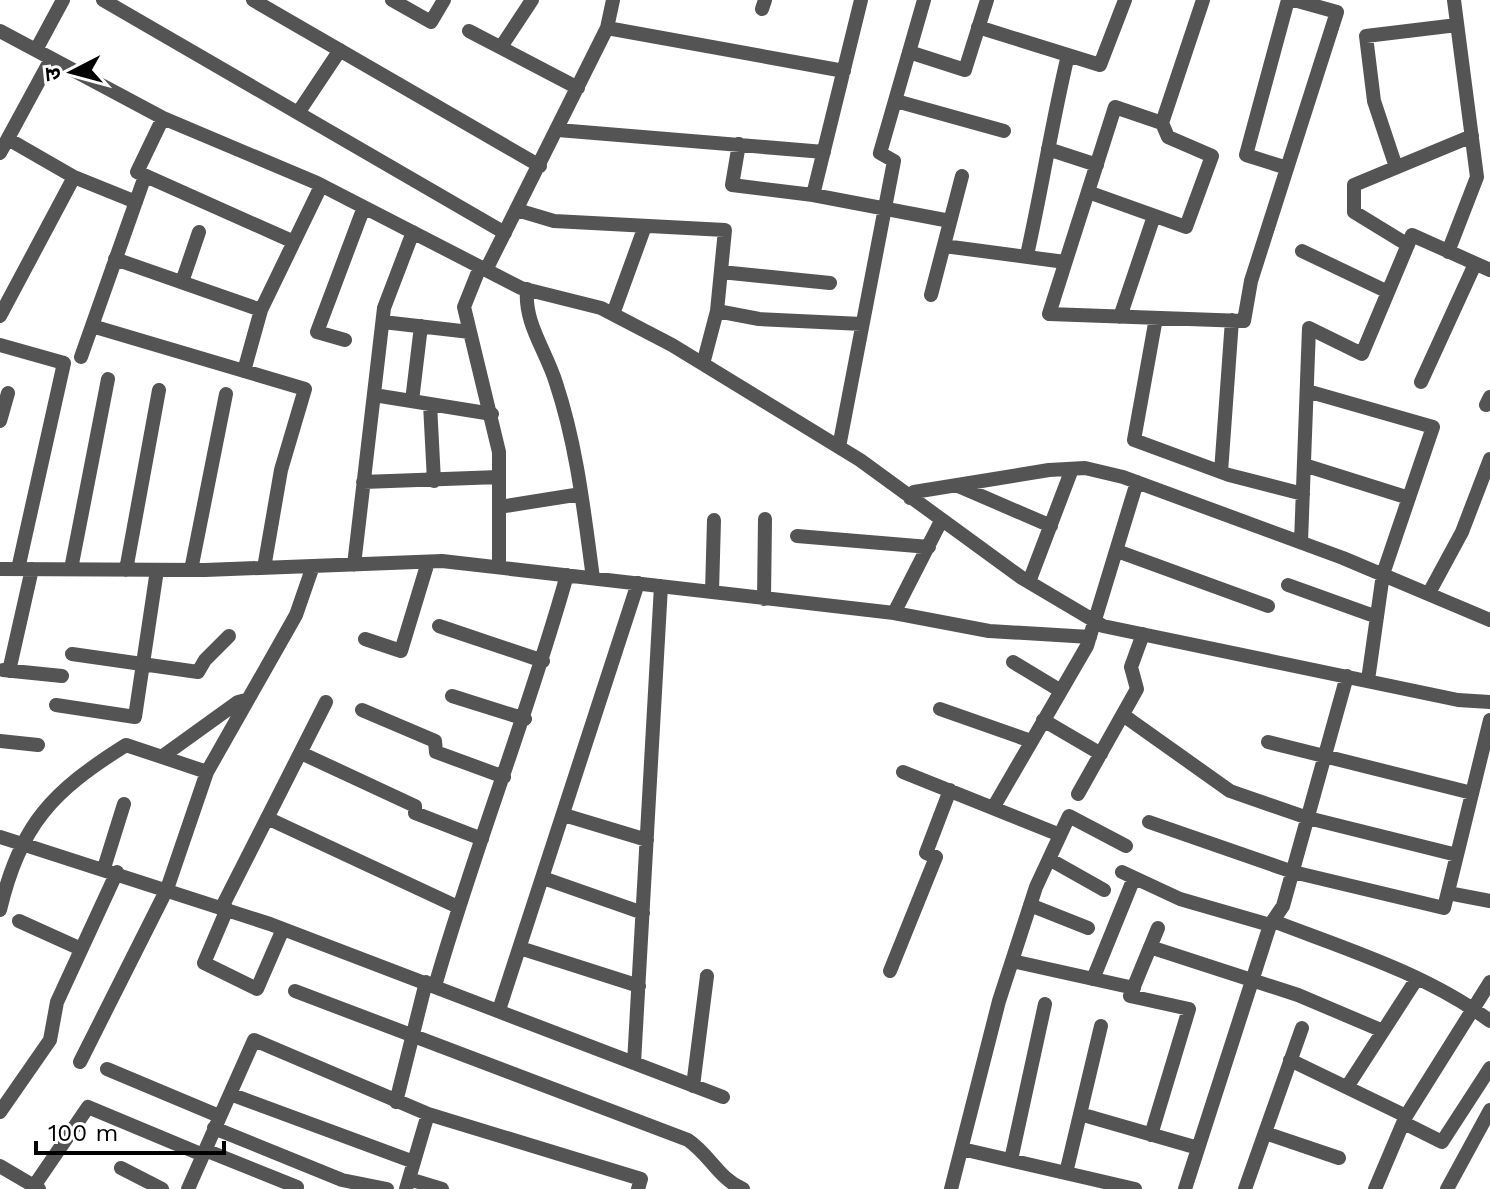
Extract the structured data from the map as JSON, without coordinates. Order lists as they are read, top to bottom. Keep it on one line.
{"scale_bar":"100 m","north":"left"}
